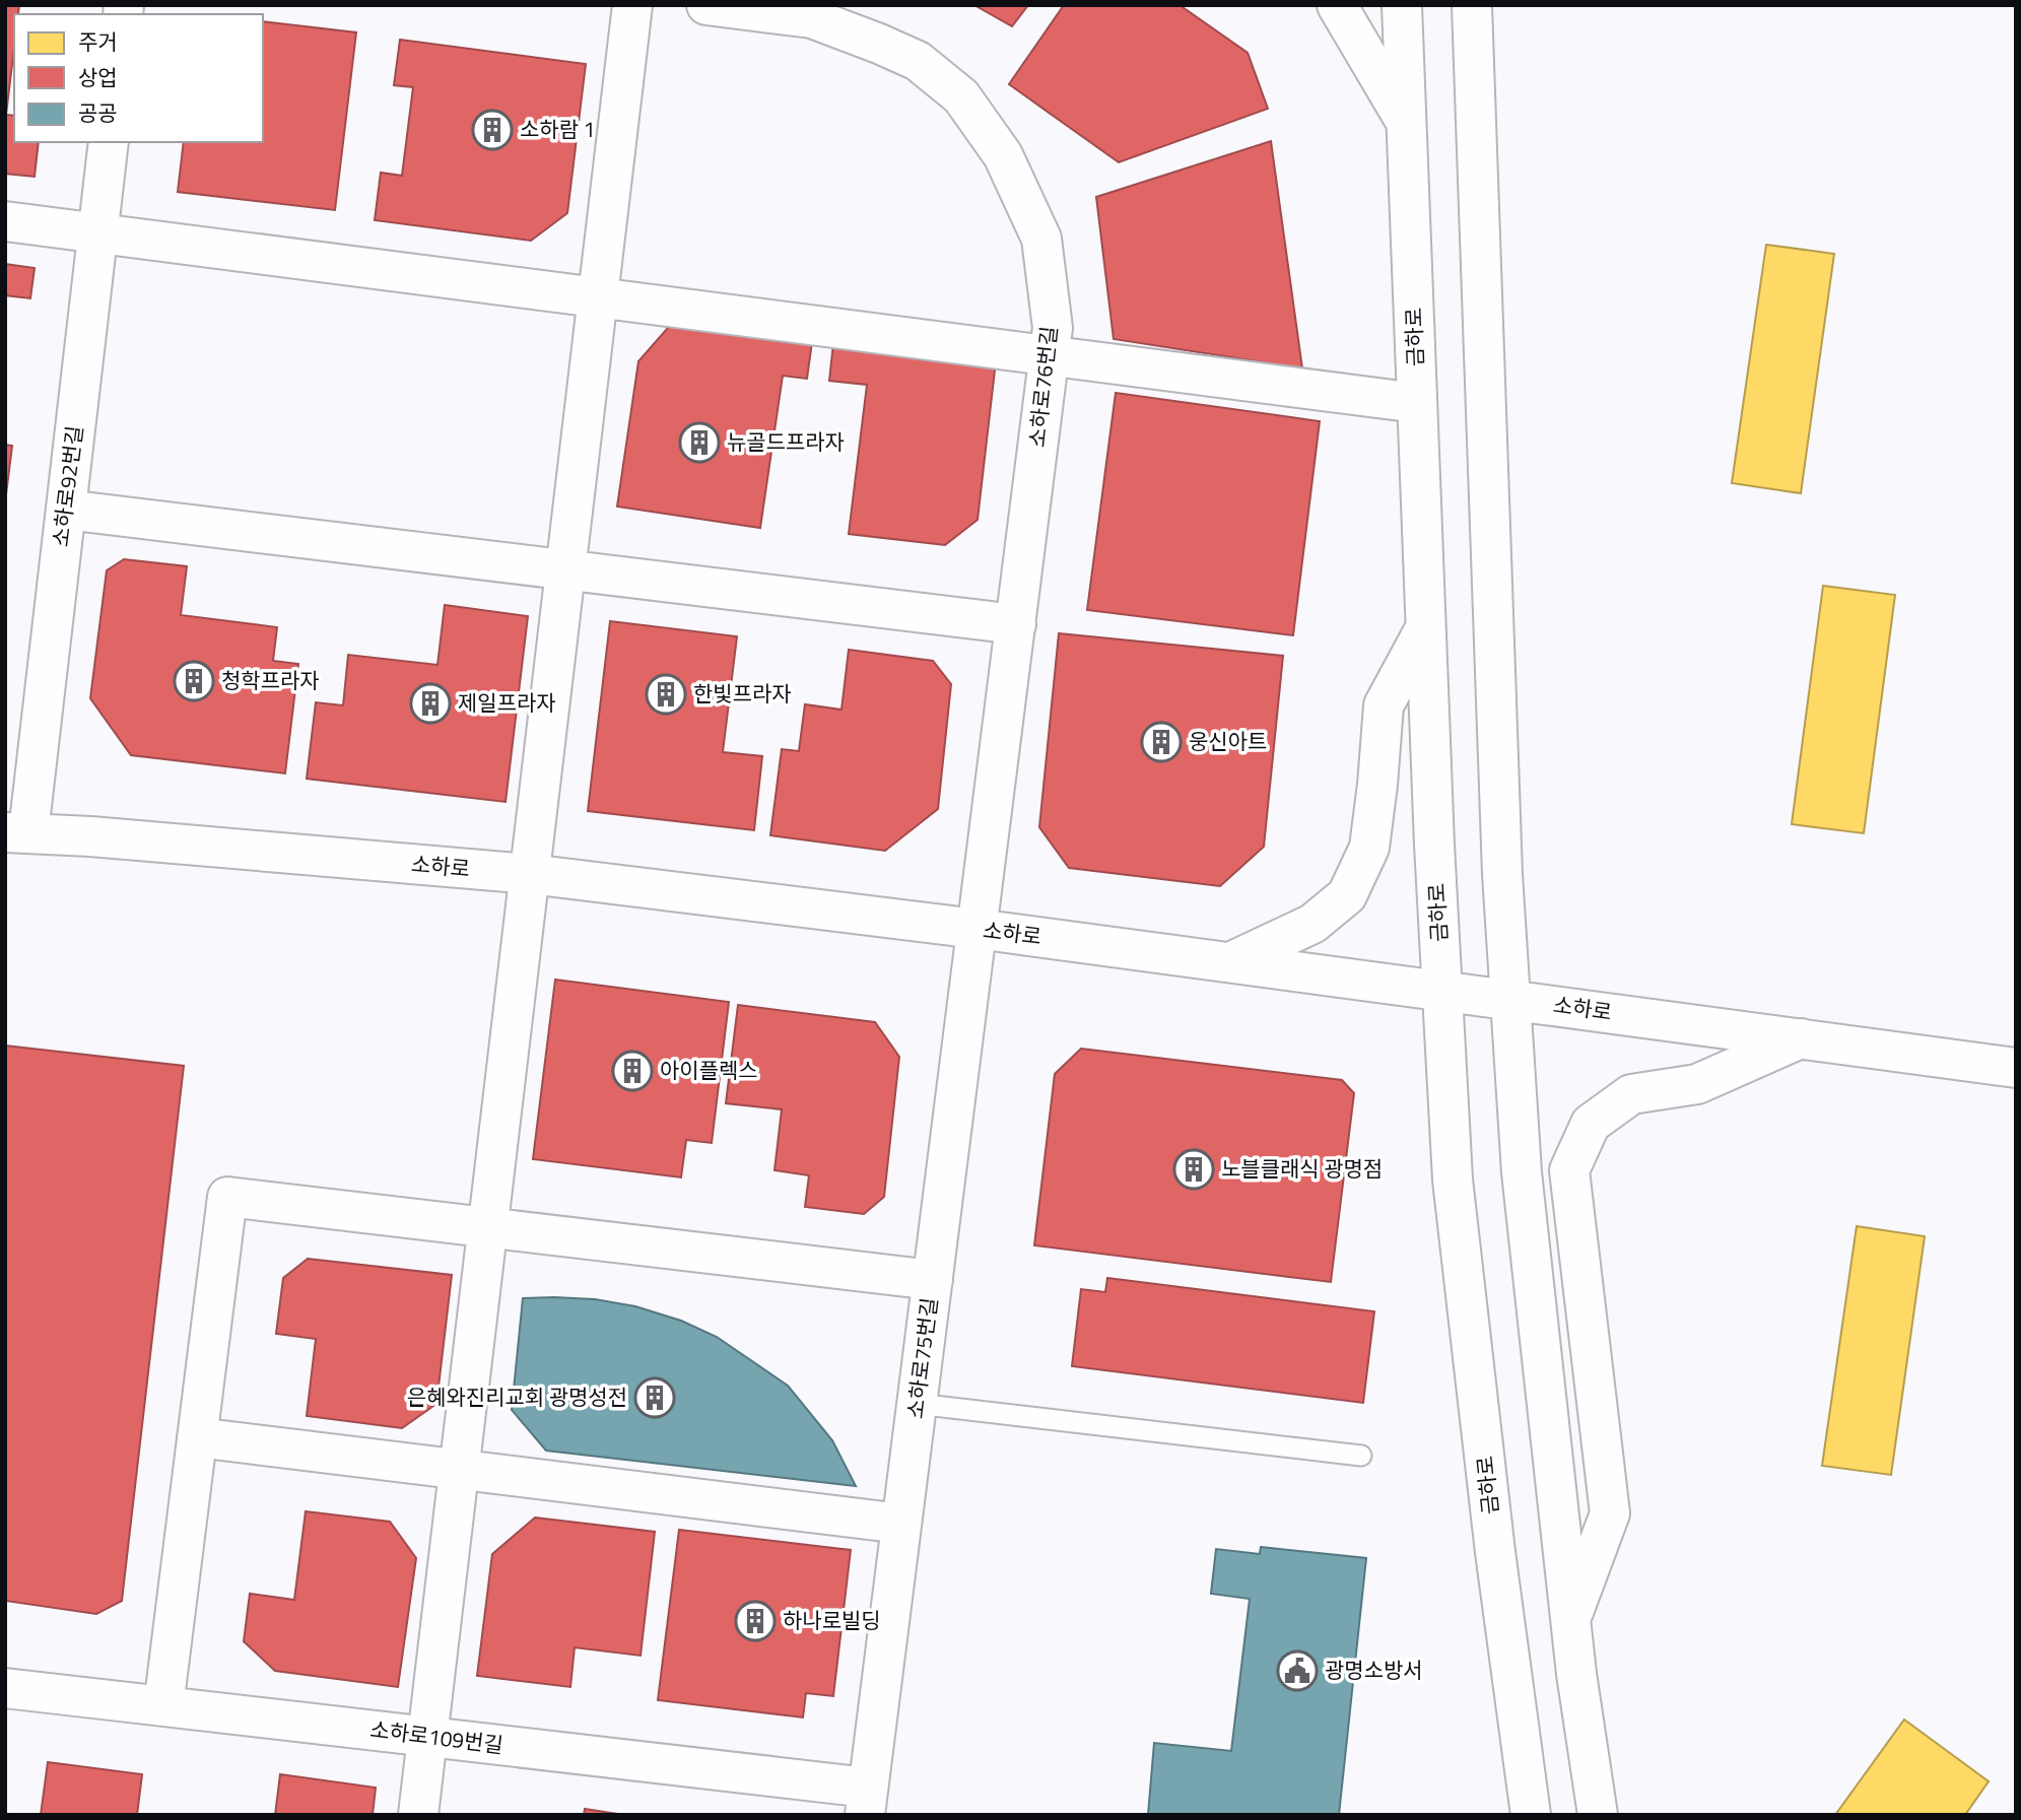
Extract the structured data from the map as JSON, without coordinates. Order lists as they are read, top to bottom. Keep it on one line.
{"streets":{"street":["금하로","소하로76번길","소하로92번길","소하로","소하로75번길","소하로109번길"]},"crossings":[["금하로","소하로"],["소하로76번길","소하로"],["소하로76번길","소하로75번길"],["소하로92번길","소하로"],["소하로","소하로75번길"],["소하로75번길","소하로109번길"]],"places":{"building":["소하람 1","뉴골드프라자","청학프라자","한빛프라자","제일프라자","웅신아트","아이플렉스","노블클래식 광명점","은혜와진리교회 광명성전","하나로빌딩"],"public building":["광명소방서"]},"legend":["주거","상업","공공"]}
